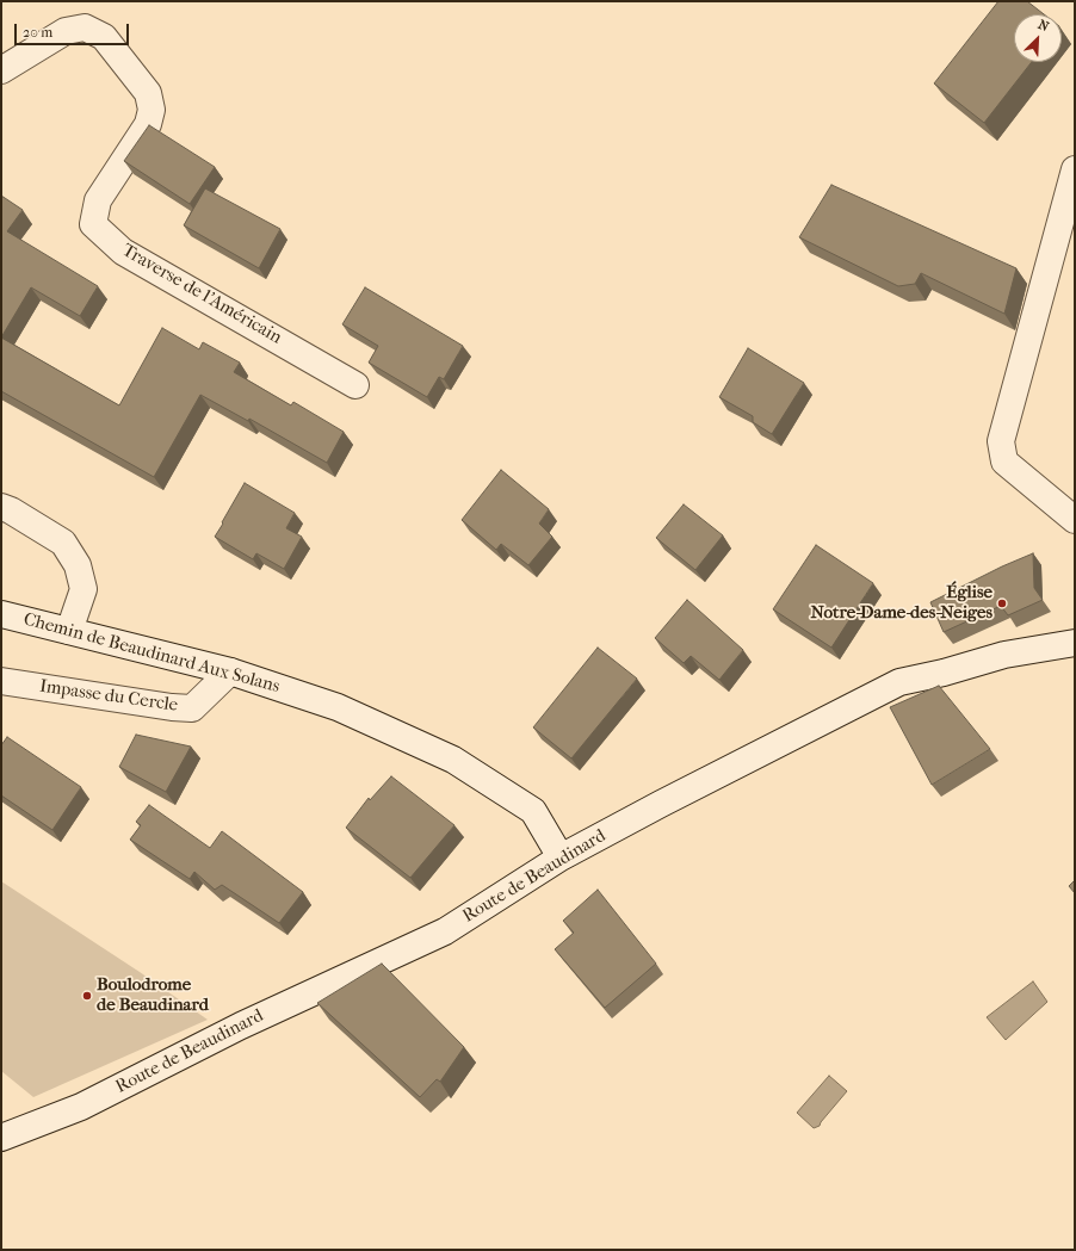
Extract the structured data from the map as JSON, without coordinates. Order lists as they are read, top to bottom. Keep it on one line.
{"streets":{"street":["Traverse de l'Américain","Chemin de Beaudinard Aux Solans","Impasse du Cercle","Route de Beaudinard"]},"crossings":[["Chemin de Beaudinard Aux Solans","Impasse du Cercle"],["Chemin de Beaudinard Aux Solans","Route de Beaudinard"]],"places":["Église Notre-Dame-des-Neiges","Boulodrome de Beaudinard"],"scale_bar":"20 m","north":"top right"}
